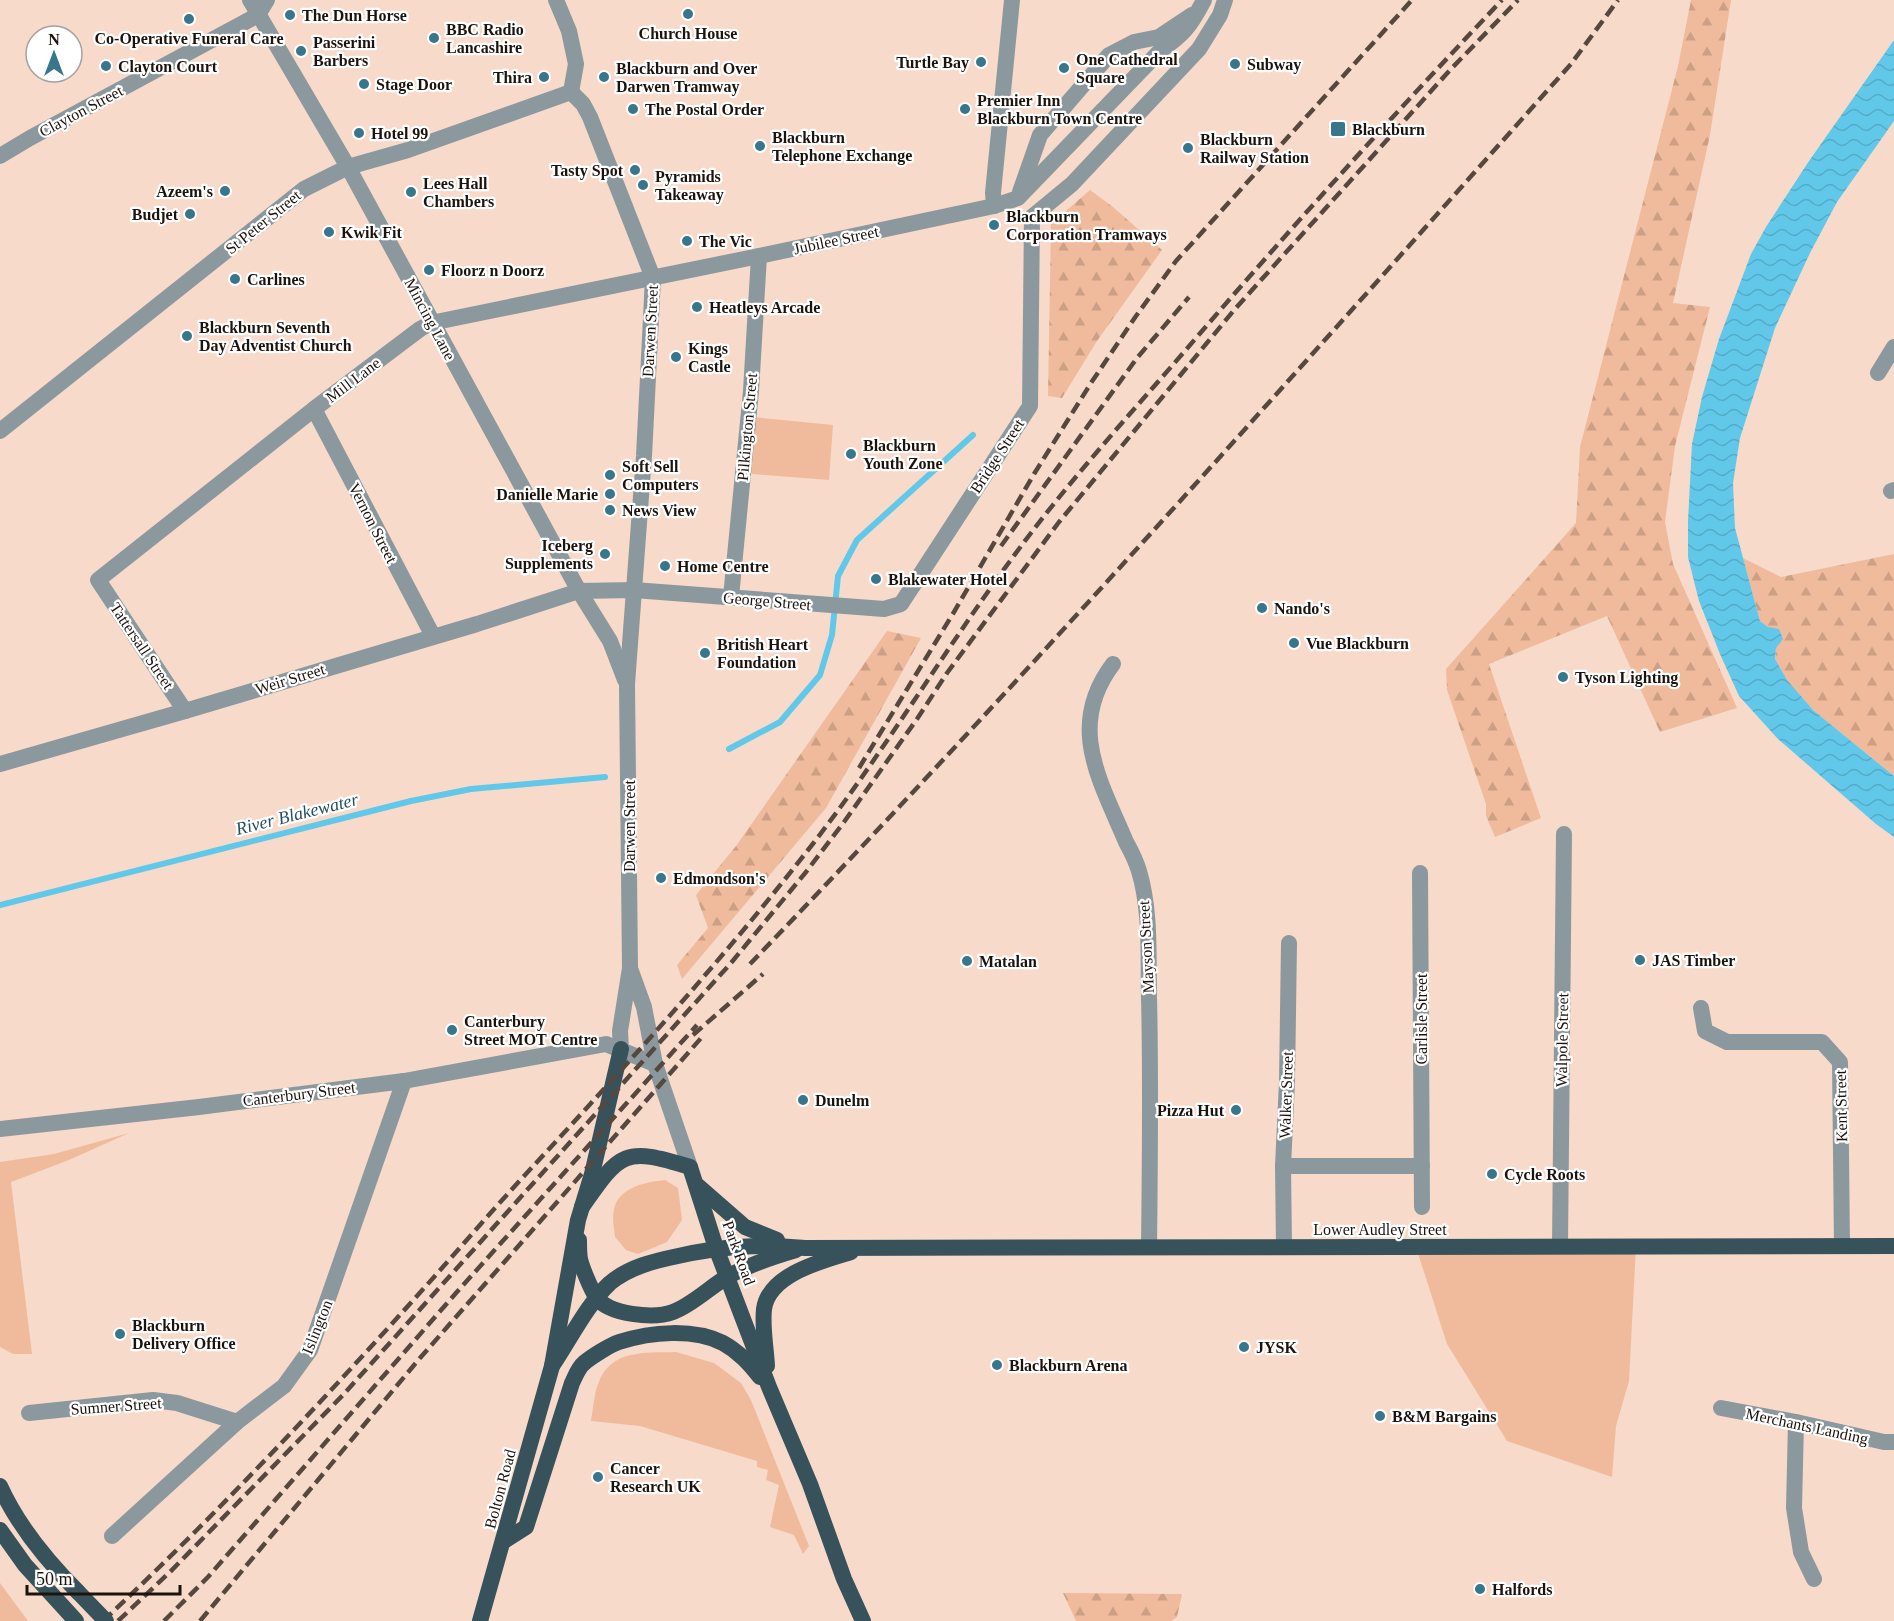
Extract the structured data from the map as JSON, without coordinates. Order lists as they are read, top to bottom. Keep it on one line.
{"streets":{"highway":["Lower Audley Street","Park Road","Bolton Road"],"street":["Clayton Street","St Peter Street","Jubilee Street","Mincing Lane","Darwen Street","Mill Lane","Pilkington Street","Bridge Street","Vernon Street","George Street","Tattersall Street","Weir Street","Mayson Street","Carlisle Street","Walpole Street","Canterbury Street","Walker Street","Kent Street","Islington","Sumner Street","Merchants Landing"]},"crossings":[["Clayton Street","Mincing Lane"],["St Peter Street","Mincing Lane"],["St Peter Street","Darwen Street"],["Jubilee Street","Darwen Street"],["Jubilee Street","Mill Lane"],["Jubilee Street","Pilkington Street"],["Mincing Lane","Darwen Street"],["Mincing Lane","Mill Lane"],["Mincing Lane","Weir Street"],["Darwen Street","Mill Lane"],["Darwen Street","George Street"],["Darwen Street","Weir Street"],["Darwen Street","Park Road"],["Mill Lane","Vernon Street"],["Mill Lane","Tattersall Street"],["Pilkington Street","George Street"],["Bridge Street","George Street"],["Vernon Street","Weir Street"],["Tattersall Street","Weir Street"],["Mayson Street","Lower Audley Street"],["Walpole Street","Lower Audley Street"],["Canterbury Street","Park Road"],["Canterbury Street","Islington"],["Walker Street","Lower Audley Street"],["Kent Street","Lower Audley Street"],["Lower Audley Street","Park Road"],["Lower Audley Street","Bolton Road"],["Islington","Sumner Street"]],"water":["River Blakewater"],"places":{"other":["Church House","The Dun Horse","Co-Operative Funeral Care","BBC Radio Lancashire","Passerini Barbers","Turtle Bay","Subway","Clayton Court","One Cathedral Square","Thira","Blackburn and Over Darwen Tramway","Stage Door","The Postal Order","Premier Inn Blackburn Town Centre","Hotel 99","Blackburn Telephone Exchange","Blackburn Railway Station","Tasty Spot","Pyramids Takeaway","Azeem's","Lees Hall Chambers","Budjet","Blackburn Corporation Tramways","Kwik Fit","The Vic","Floorz n Doorz","Carlines","Heatleys Arcade","Blackburn Seventh Day Adventist Church","Kings Castle","Blackburn Youth Zone","Soft Sell Computers","Danielle Marie","News View","Iceberg Supplements","Home Centre","Blakewater Hotel","Nando's","Vue Blackburn","British Heart Foundation","Tyson Lighting","Edmondson's","JAS Timber","Matalan","Canterbury Street MOT Centre","Dunelm","Pizza Hut","Cycle Roots","Blackburn Delivery Office","JYSK","Blackburn Arena","B&M Bargains","Cancer Research UK","Halfords"],"transit":["Blackburn"]},"scale_bar":"50 m","north":"top"}
